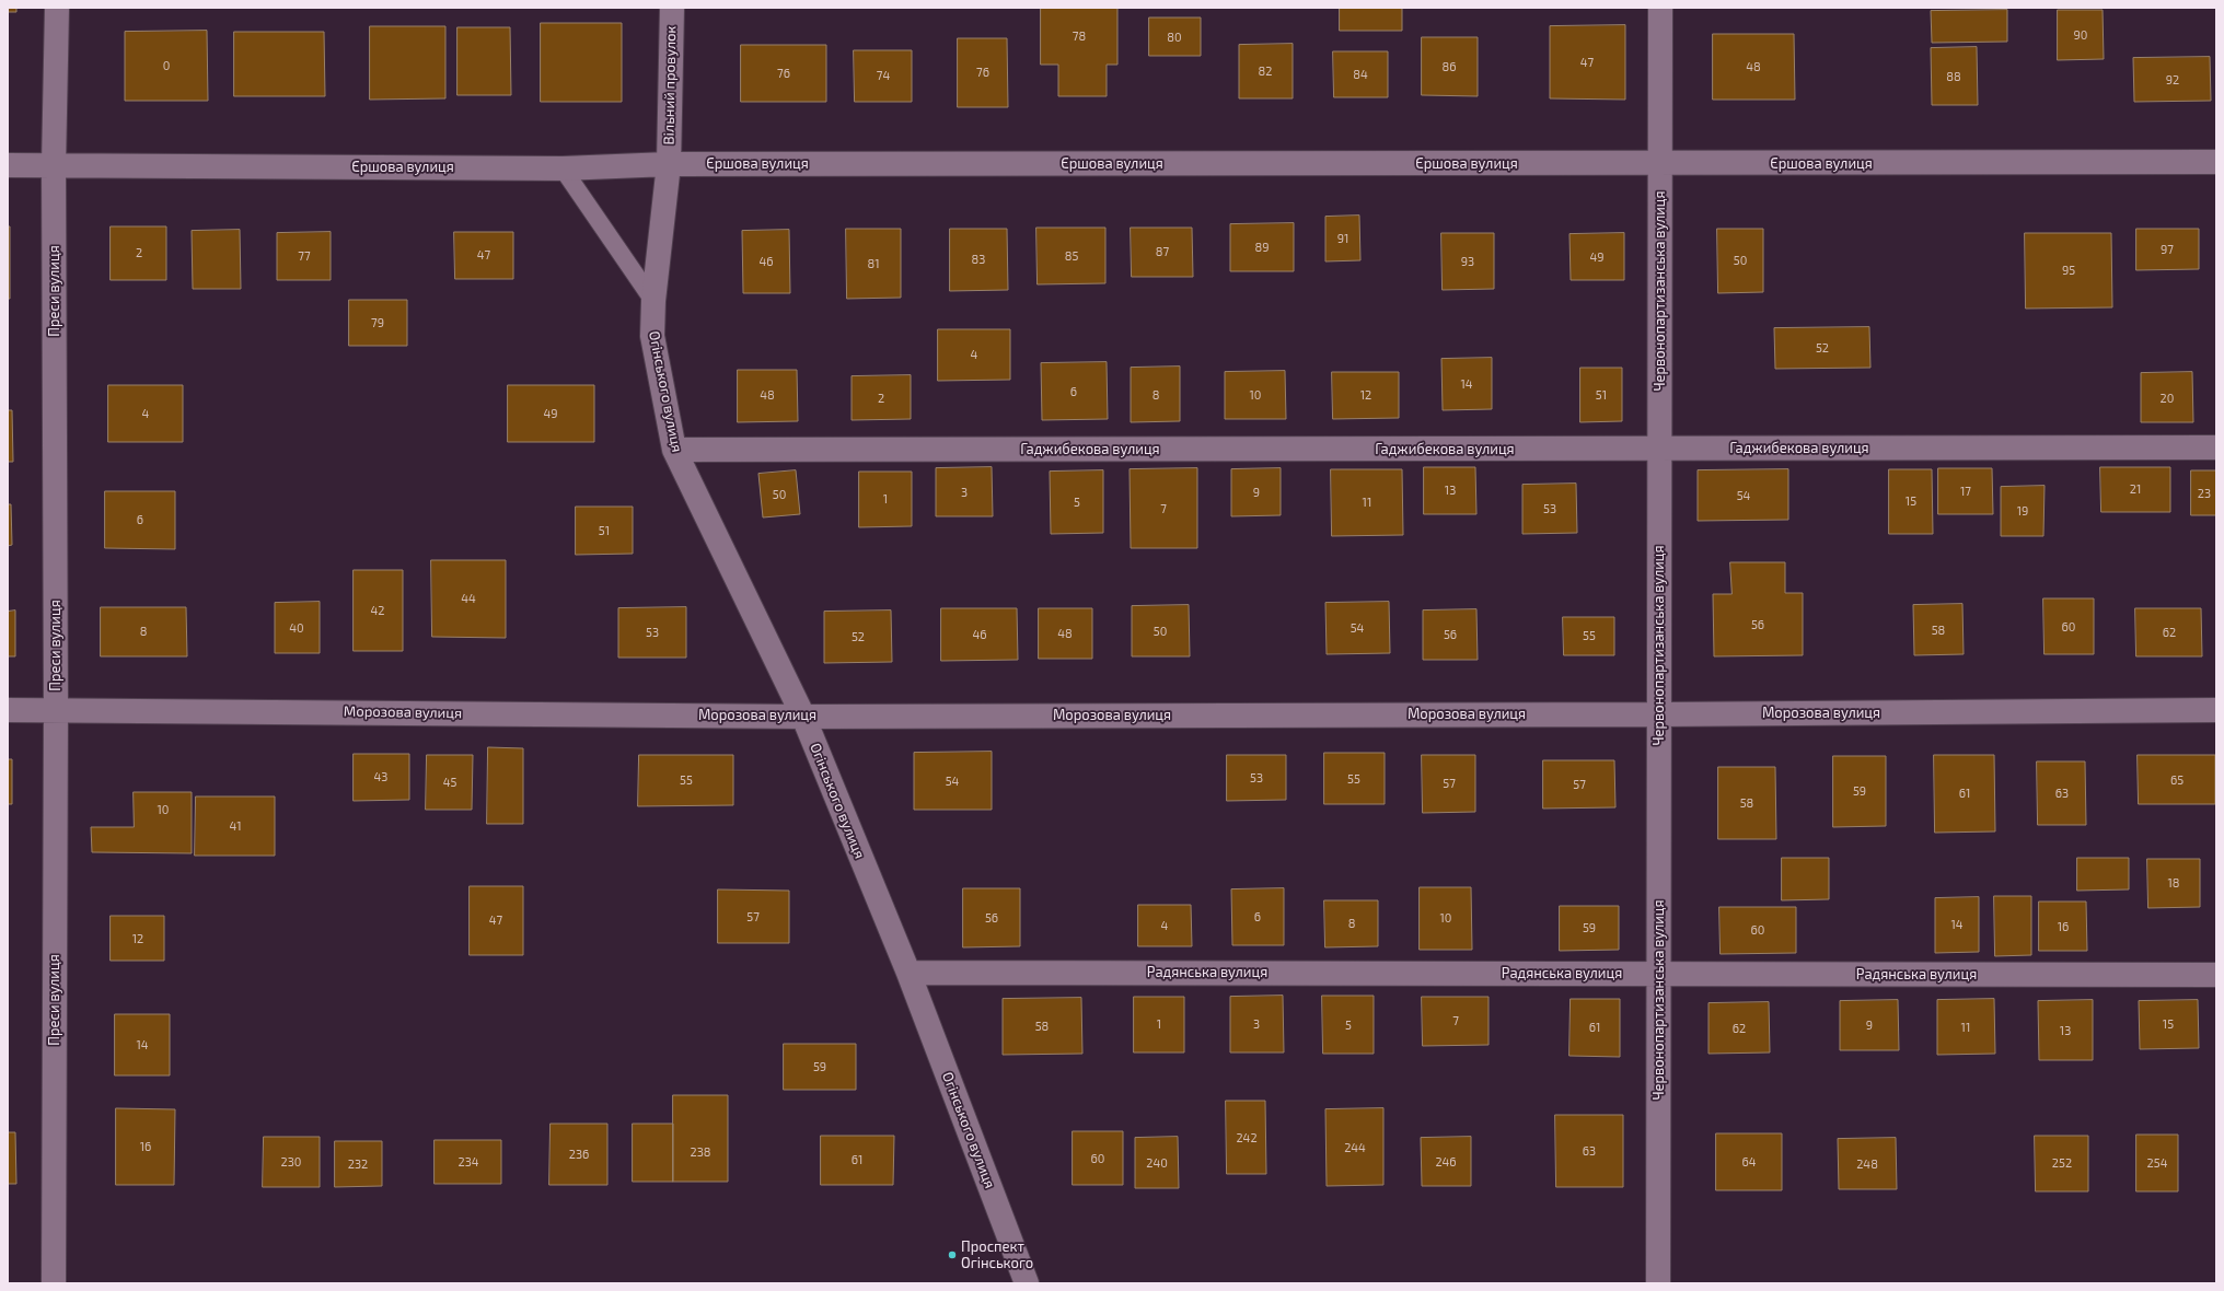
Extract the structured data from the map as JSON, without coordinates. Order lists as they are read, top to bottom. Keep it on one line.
{"streets":{"street":["Вільний провулок","Єршова вулиця","Преси вулиця","Червонопартизанська вулиця","Огінського вулиця","Гаджибекова вулиця","Морозова вулиця","Радянська вулиця"]},"crossings":[["Вільний провулок","Єршова вулиця"],["Вільний провулок","Огінського вулиця"],["Єршова вулиця","Преси вулиця"],["Єршова вулиця","Червонопартизанська вулиця"],["Єршова вулиця","Огінського вулиця"],["Преси вулиця","Морозова вулиця"],["Червонопартизанська вулиця","Гаджибекова вулиця"],["Червонопартизанська вулиця","Морозова вулиця"],["Червонопартизанська вулиця","Радянська вулиця"],["Огінського вулиця","Гаджибекова вулиця"],["Огінського вулиця","Морозова вулиця"],["Огінського вулиця","Радянська вулиця"]],"places":["Проспект Огінського"],"house_numbers":["90","78","80","47","0","86","48","82","76","76","84","74","88","92","91","89","97","87","2","47","77","85","49","83","50","46","93","81","95","79","52","4","14","6","48","8","10","12","51","2","20","4","49","21","13","17","3","9","23","50","54","1","15","5","11","7","53","19","6","51","44","42","56","60","40","54","58","8","50","53","62","48","46","56","55","52","43","53","55","55","65","54","45","57","57","59","61","63","58","10","41","18","57","6","56","10","47","8","14","4","16","59","60","12","7","1","3","15","5","9","58","61","11","62","13","14","59","242","16","244","63","238","236","60","61","230","234","246","64","240","252","254","232","248"]}
